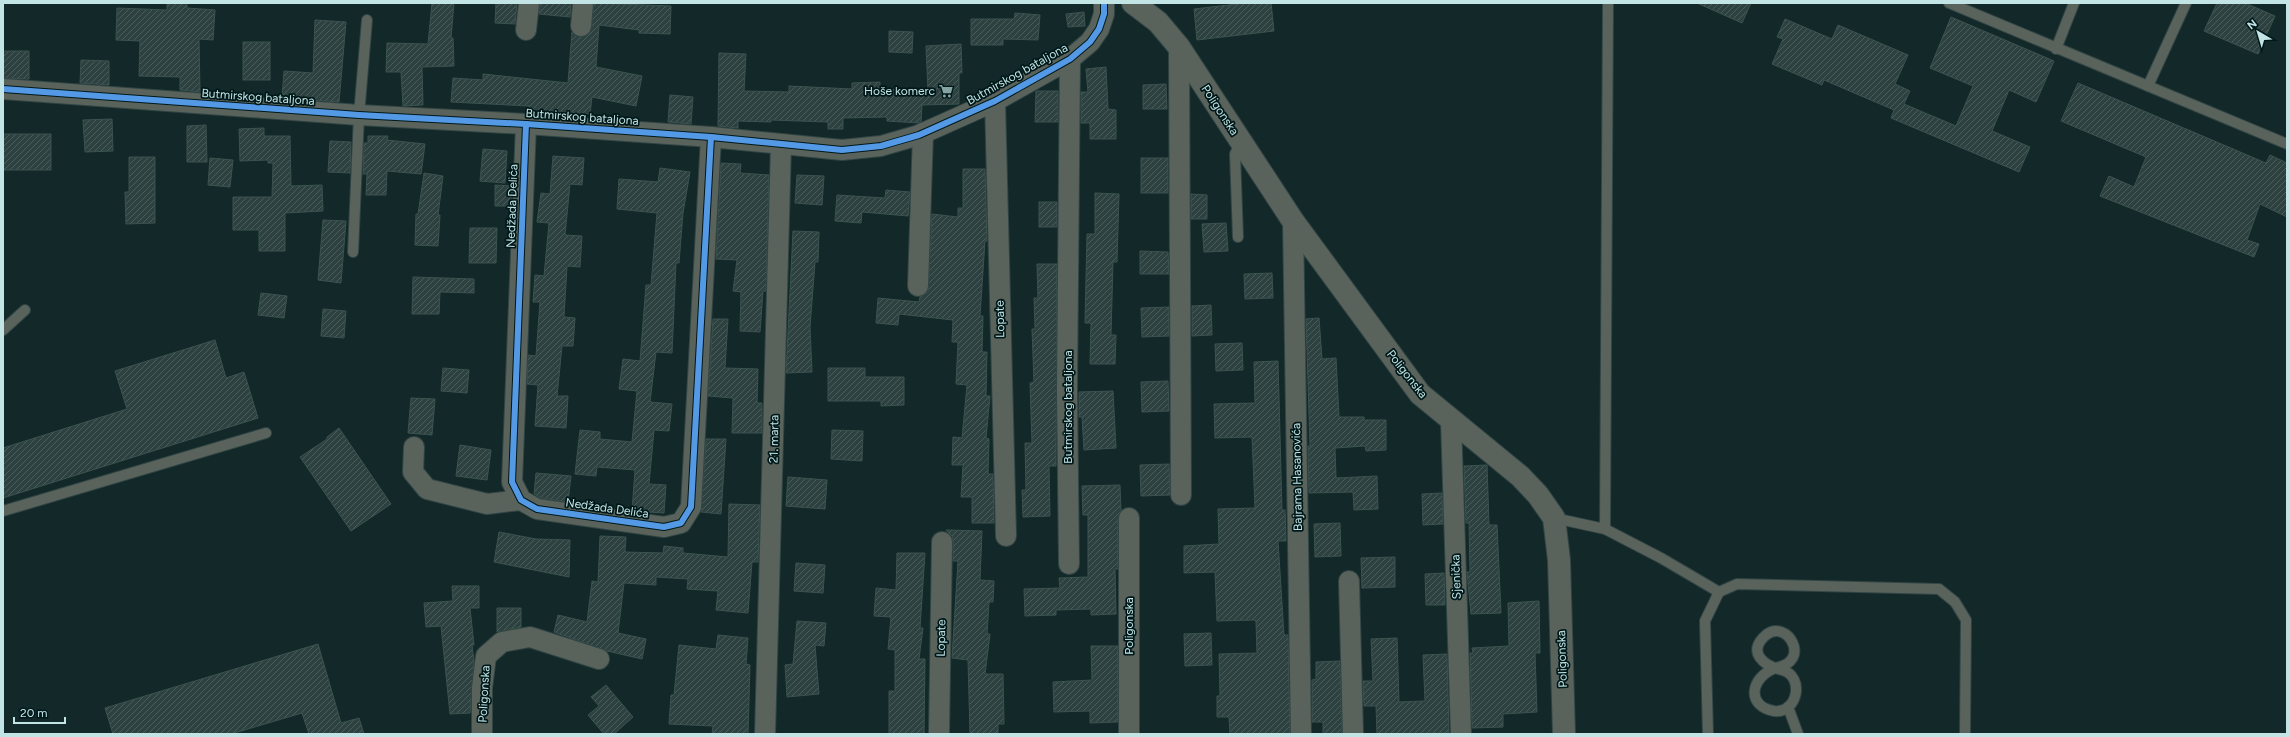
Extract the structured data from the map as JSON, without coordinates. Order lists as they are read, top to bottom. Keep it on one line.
{"streets":{"street":["Butmirskog bataljona","Poligonska","Nedžada Delića","Lopate","21. marta","Bajrama Hasanovića","Sjenička"]},"crossings":[["Butmirskog bataljona","Nedžada Delića"],["Butmirskog bataljona","Lopate"],["Butmirskog bataljona","21. marta"],["Poligonska","Bajrama Hasanovića"],["Poligonska","Sjenička"]],"places":{"supermarket":["Hoše komerc"]},"scale_bar":"20 m","north":"top left"}
